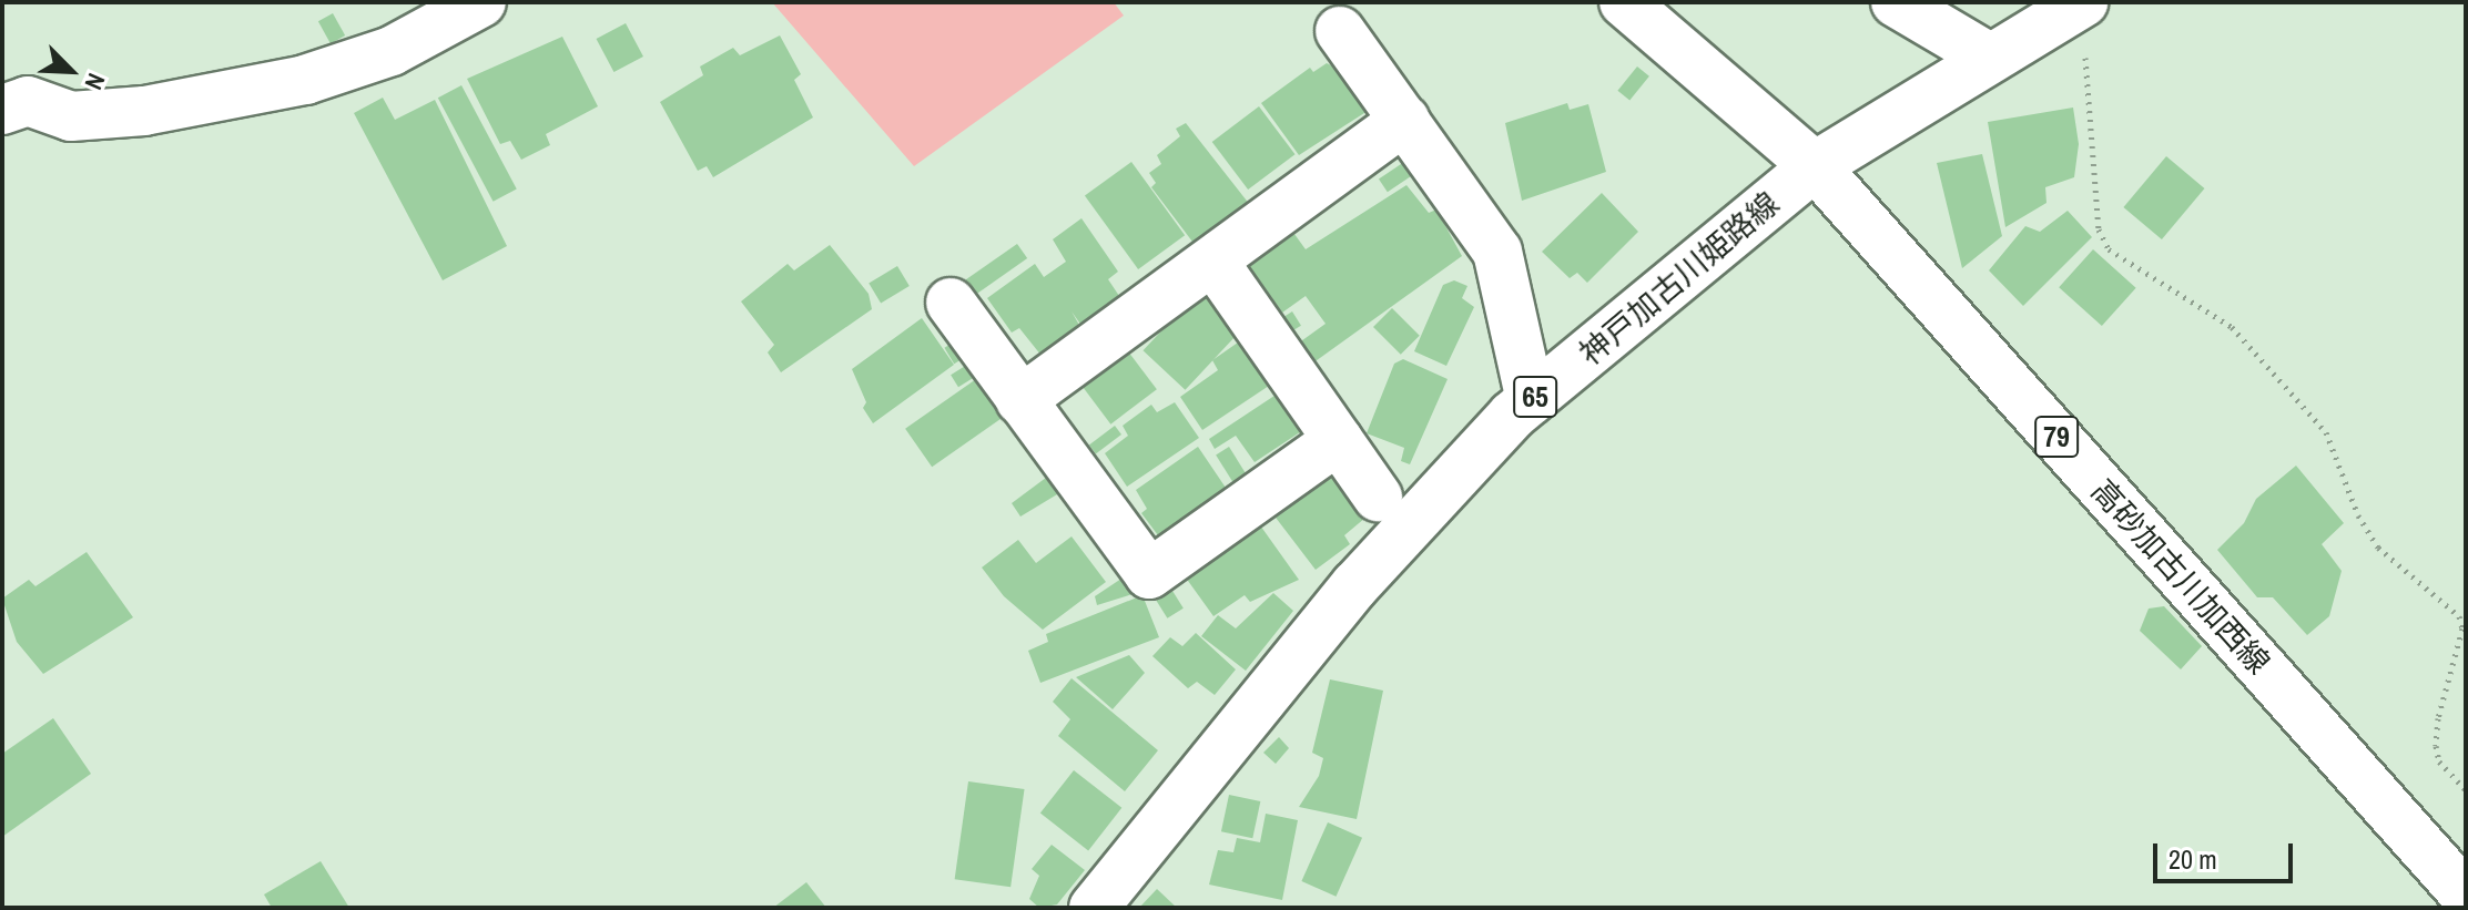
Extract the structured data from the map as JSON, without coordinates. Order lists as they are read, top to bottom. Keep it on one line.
{"streets":{"main road":["神戸加古川姫路線","65","79","高砂加古川加西線"]},"crossings":[["神戸加古川姫路線","高砂加古川加西線"]],"scale_bar":"20 m","north":"bottom right"}
